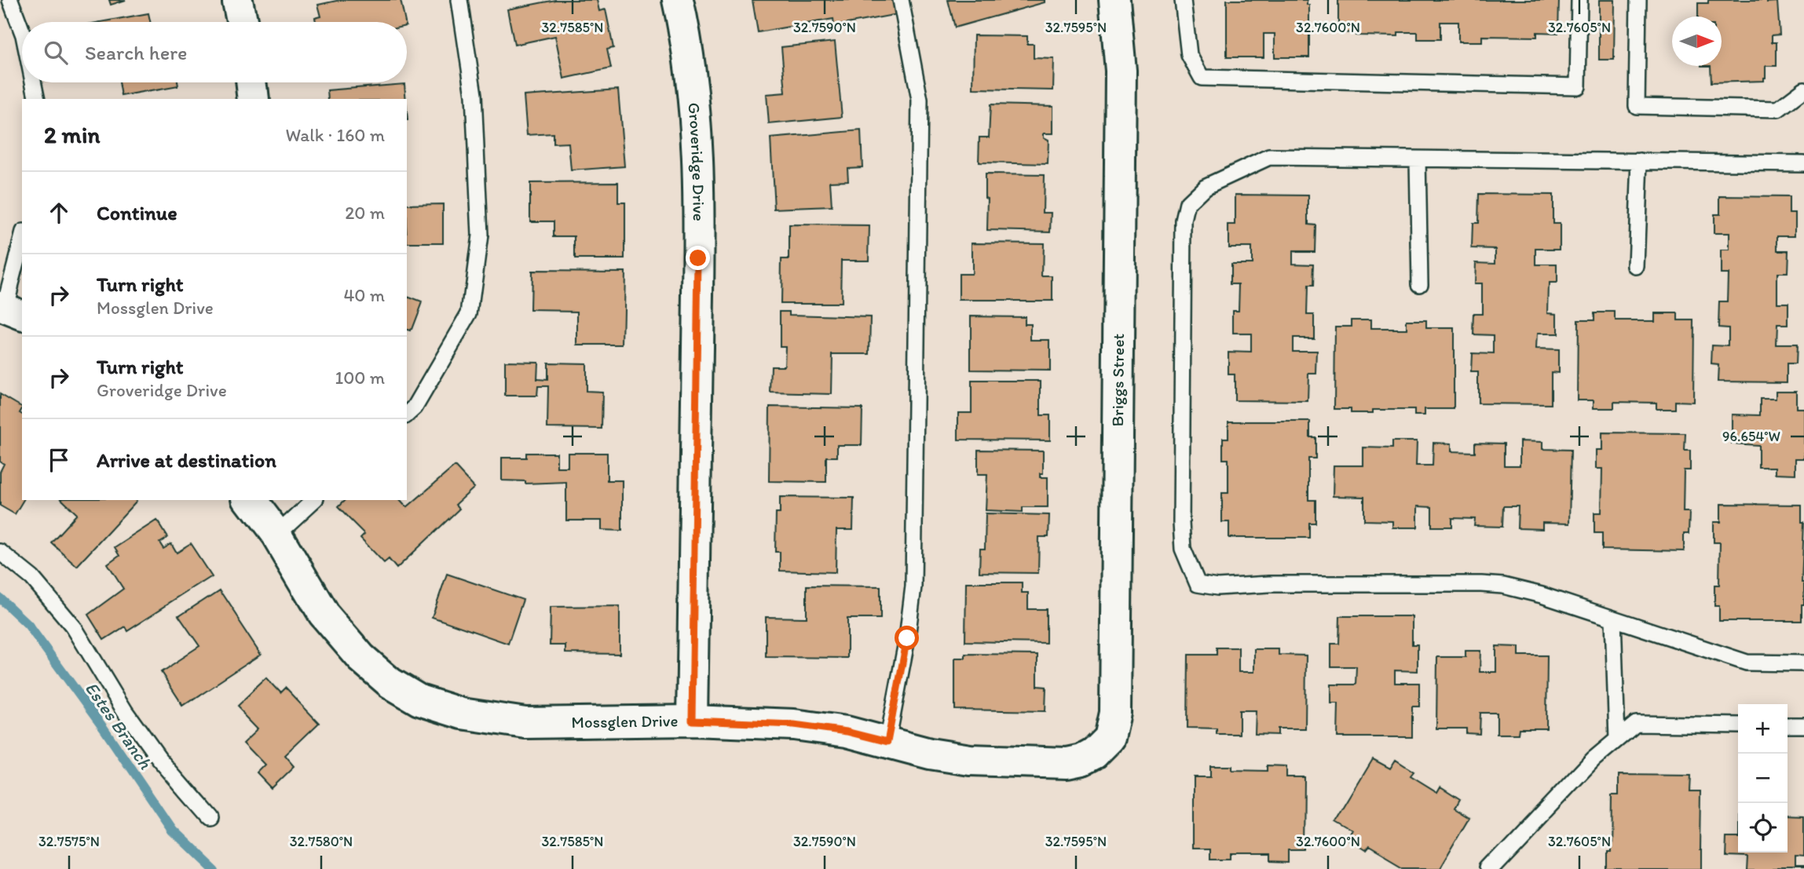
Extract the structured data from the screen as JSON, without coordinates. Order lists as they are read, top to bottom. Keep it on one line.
{"streets":{"street":["Groveridge Drive","Briggs Street","Mossglen Drive"]},"crossings":[["Groveridge Drive","Mossglen Drive"],["Briggs Street","Mossglen Drive"]],"water":["Estes Branch"],"north":"right","page":{"search":"Search here","heading":["2 min","Walk · 160 m"],"list":[["Continue","20 m"],["Turn right","Mossglen Drive","40 m"],["Turn right","Groveridge Drive","100 m"],"Arrive at destination"],"map_buttons":["+","−"]},"coordinates":["32.7585°N","32.7590°N","32.7595°N","32.7600°N","32.7605°N","96.654°W","32.7575°N","32.7580°N"]}
